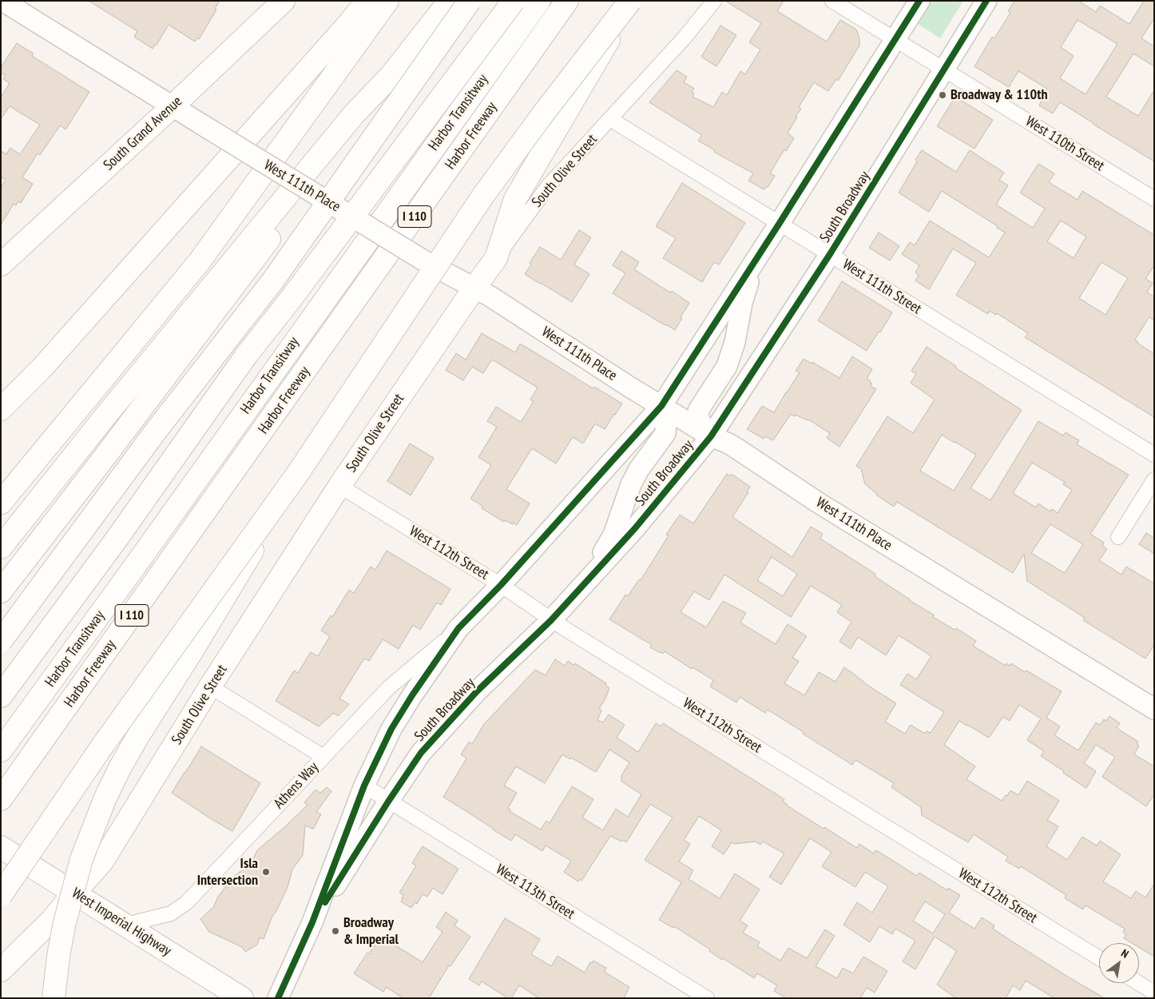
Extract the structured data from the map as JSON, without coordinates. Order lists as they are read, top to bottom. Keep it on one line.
{"streets":{"main road":["Harbor Transitway","South Grand Avenue","Harbor Freeway","South Olive Street","West 111th Place","South Broadway","I 110","West Imperial Highway"],"street":["West 110th Street","West 111th Street","West 112th Street","Athens Way","West 113th Street"]},"crossings":[["South Grand Avenue","West 111th Place"],["West 110th Street","South Broadway"],["South Olive Street","West 111th Place"],["South Olive Street","West 111th Street"],["South Olive Street","West 112th Street"],["South Olive Street","West Imperial Highway"],["West 111th Place","South Broadway"],["South Broadway","West 111th Street"],["South Broadway","West 112th Street"],["South Broadway","Athens Way"],["South Broadway","West 113th Street"],["Athens Way","West Imperial Highway"]],"places":["Broadway & 110th","Isla Intersection","Broadway & Imperial"],"north":"top right"}
